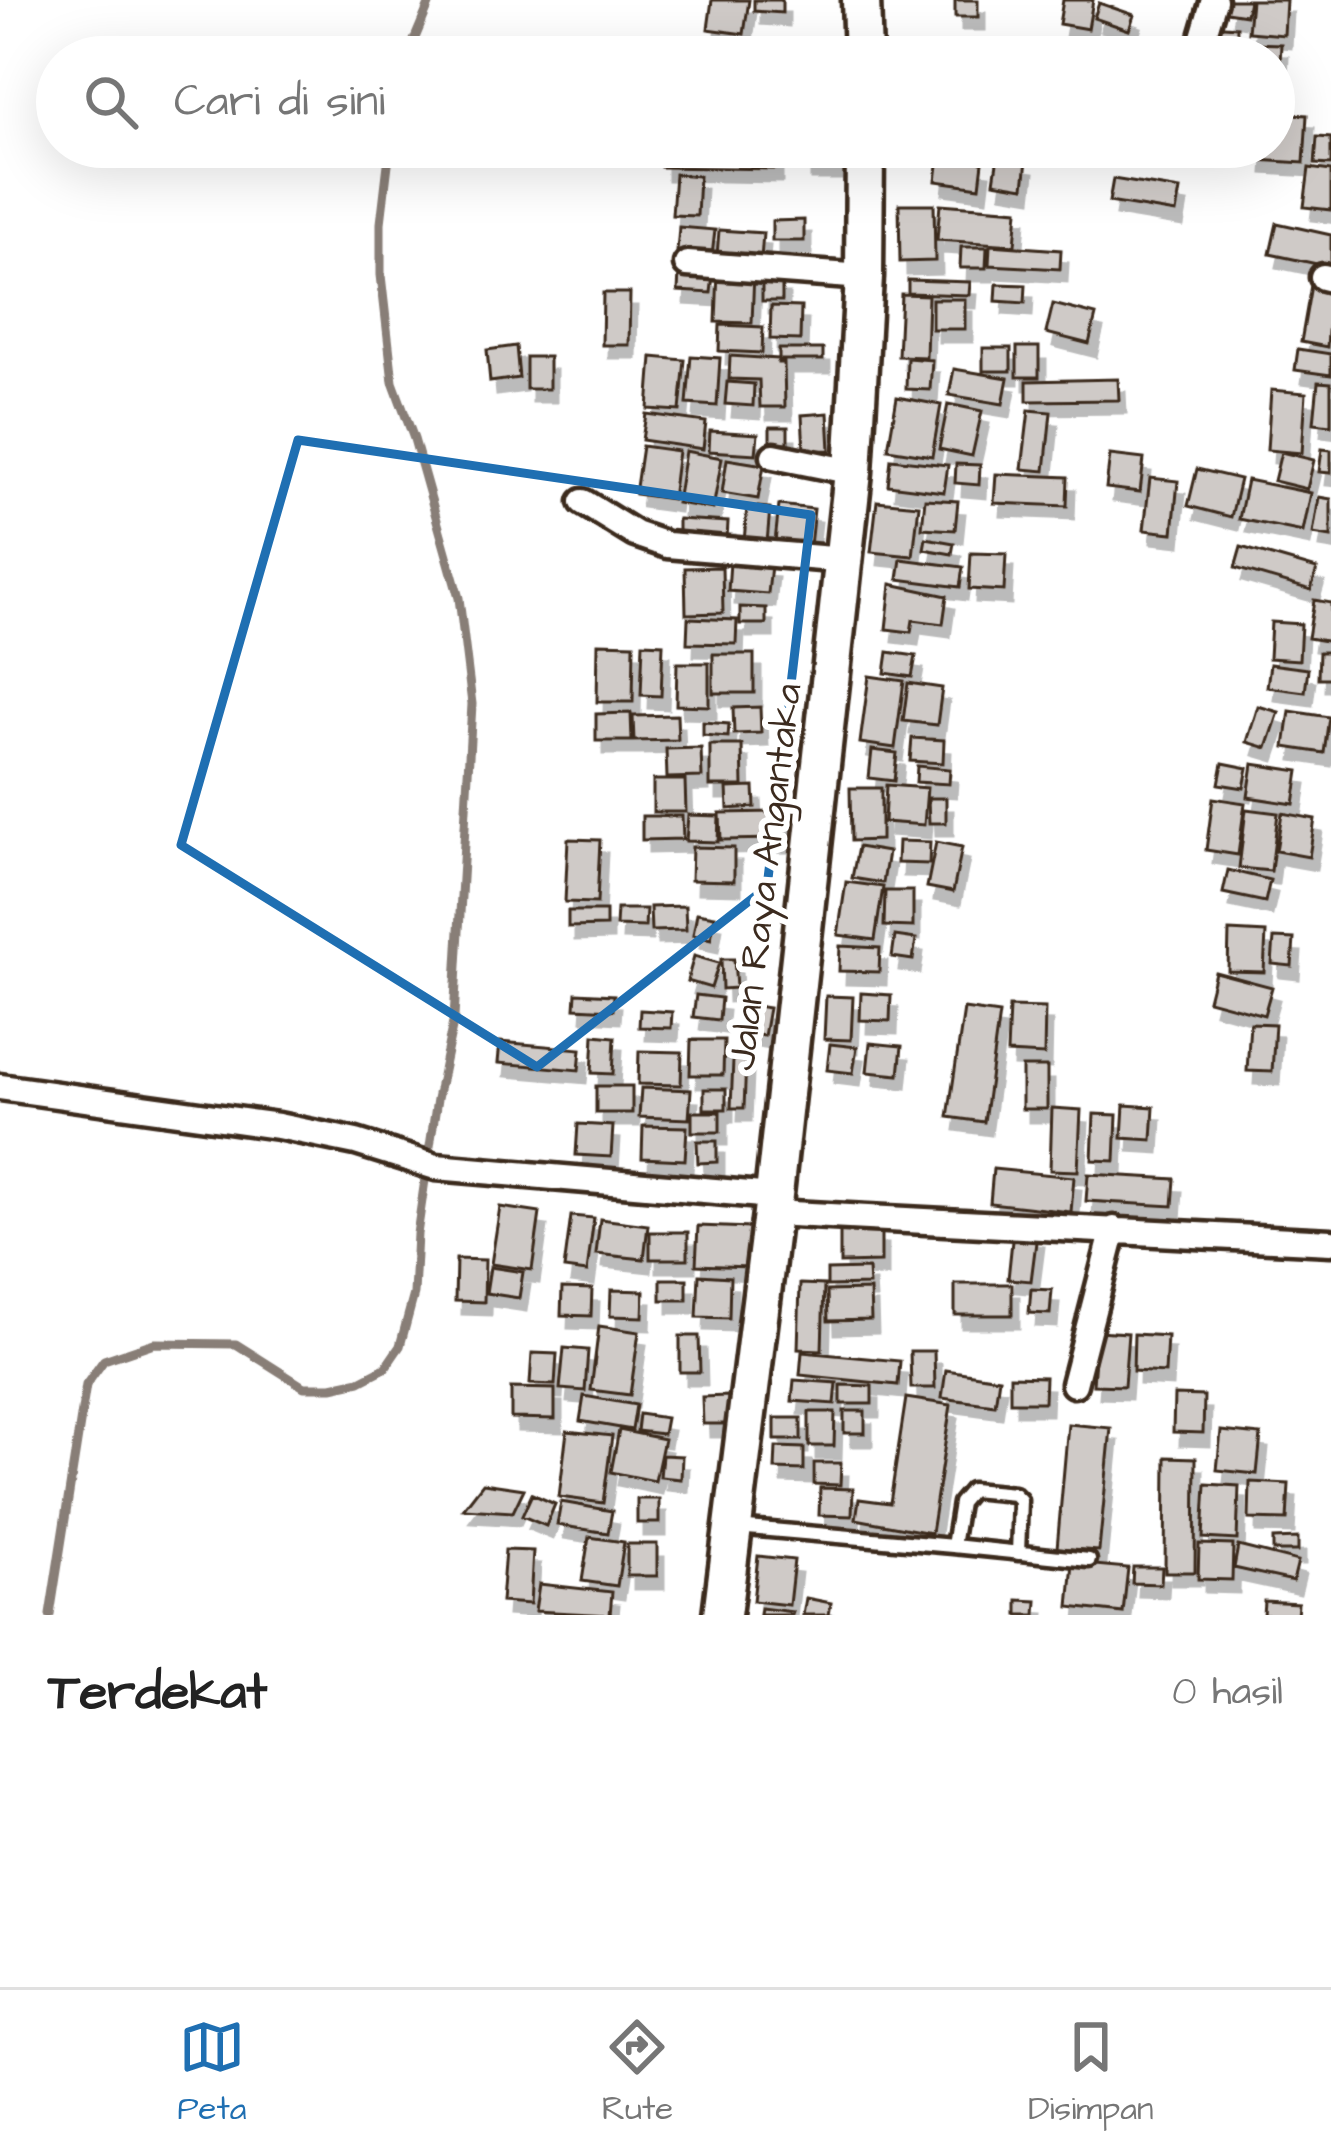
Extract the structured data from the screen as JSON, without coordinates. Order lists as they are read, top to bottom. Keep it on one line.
{"streets":{"main road":["Jalan Raya Angantaka"]},"page":{"search":"Cari di sini","heading":["Terdekat","0 hasil"],"nav":["Peta","Rute","Disimpan"]}}
